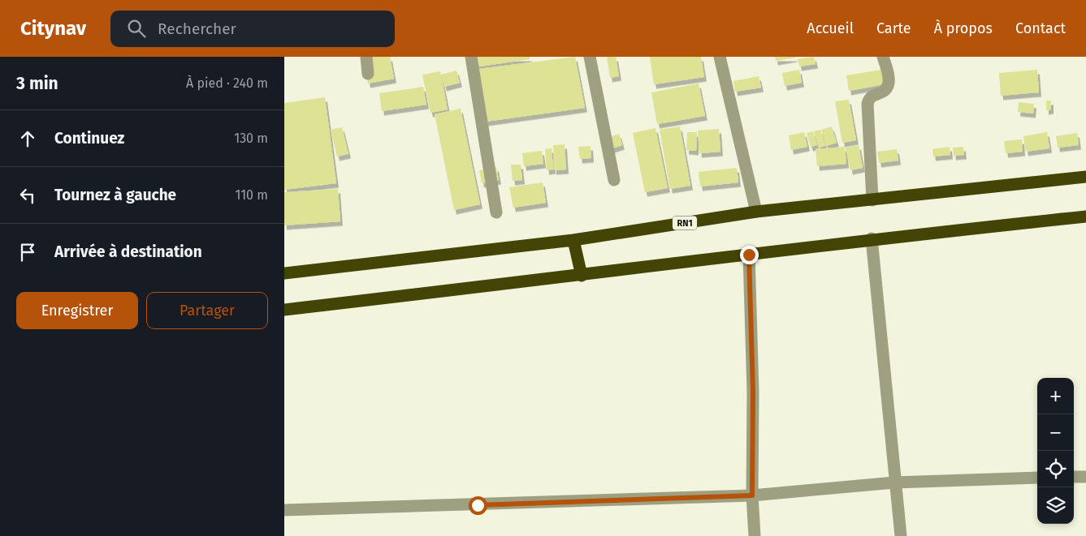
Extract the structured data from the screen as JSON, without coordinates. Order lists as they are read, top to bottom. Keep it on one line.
{"streets":{"highway":["RN1"]},"page":{"header":"Citynav","search":"Rechercher","nav":["Accueil","Carte","À propos","Contact"],"heading":["3 min","À pied · 240 m"],"list":[["Continuez","130 m"],["Tournez à gauche","110 m"],"Arrivée à destination"],"buttons":["Enregistrer","Partager"],"map_buttons":["+","−"]}}
